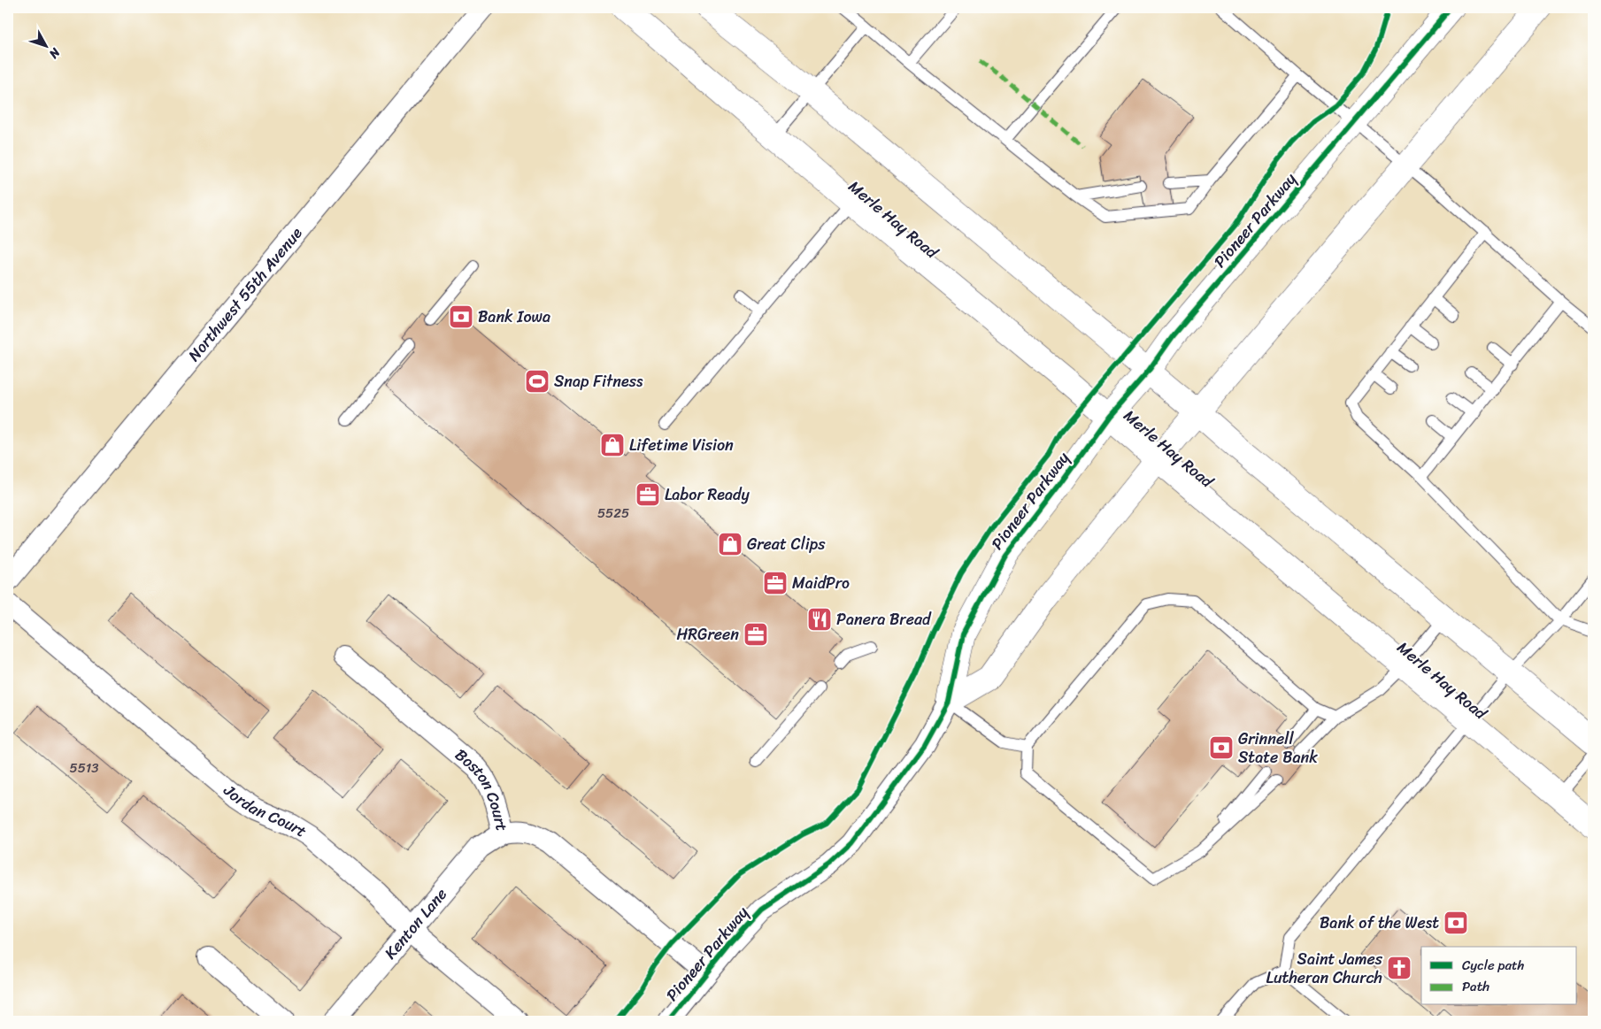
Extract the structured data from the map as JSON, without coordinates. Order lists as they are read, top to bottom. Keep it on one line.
{"streets":{"main road":["Merle Hay Road","Pioneer Parkway"],"street":["Northwest 55th Avenue","Boston Court","Jordan Court","Kenton Lane"]},"crossings":[["Merle Hay Road","Pioneer Parkway"],["Pioneer Parkway","Boston Court"],["Boston Court","Kenton Lane"],["Jordan Court","Kenton Lane"]],"places":{"bank":["Bank Iowa","Grinnell State Bank","Bank of the West"],"sports":["Snap Fitness"],"shop":["Lifetime Vision","Great Clips"],"office":["Labor Ready","MaidPro","HRGreen"],"restaurant":["Panera Bread"],"church":["Saint James Lutheran Church"]},"house_numbers":["5525","5513"],"legend":["Cycle path","Path"],"north":"bottom right"}
